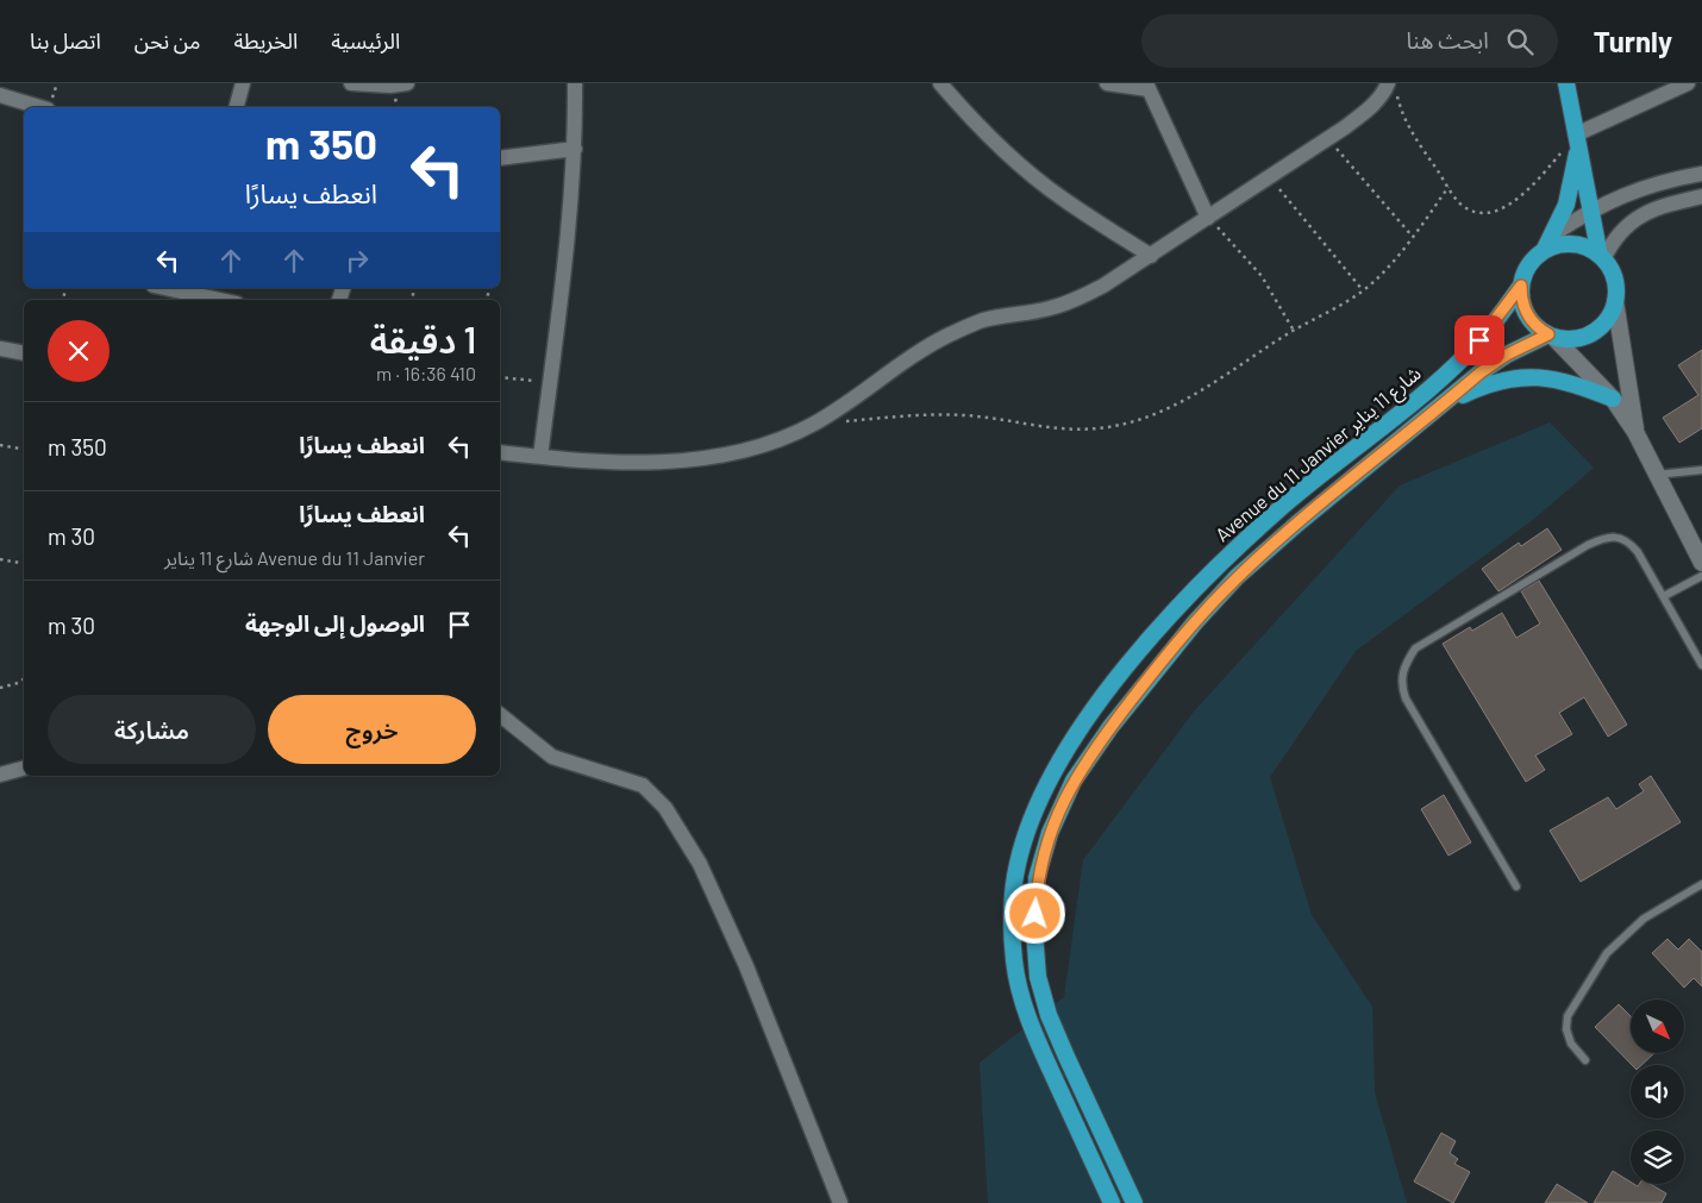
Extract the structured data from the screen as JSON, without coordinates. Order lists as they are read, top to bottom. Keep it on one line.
{"streets":{"main road":["Avenue du 11 Janvier شارع 11 يناير"]},"north":"bottom right","page":{"header":"Turnly","search":"ابحث هنا","nav":["الرئيسية","الخريطة","من نحن","اتصل بنا"],"turn":["350 m","انعطف يسارًا"],"heading":["1 دقيقة","410 m · 16:36"],"list":[{"name":"انعطف يسارًا","value":"350 m"},{"name":"انعطف يسارًا","note":"Avenue du 11 Janvier شارع 11 يناير","value":"30 m"},{"name":"الوصول إلى الوجهة","value":"30 m"}],"buttons":["خروج","مشاركة"]}}
